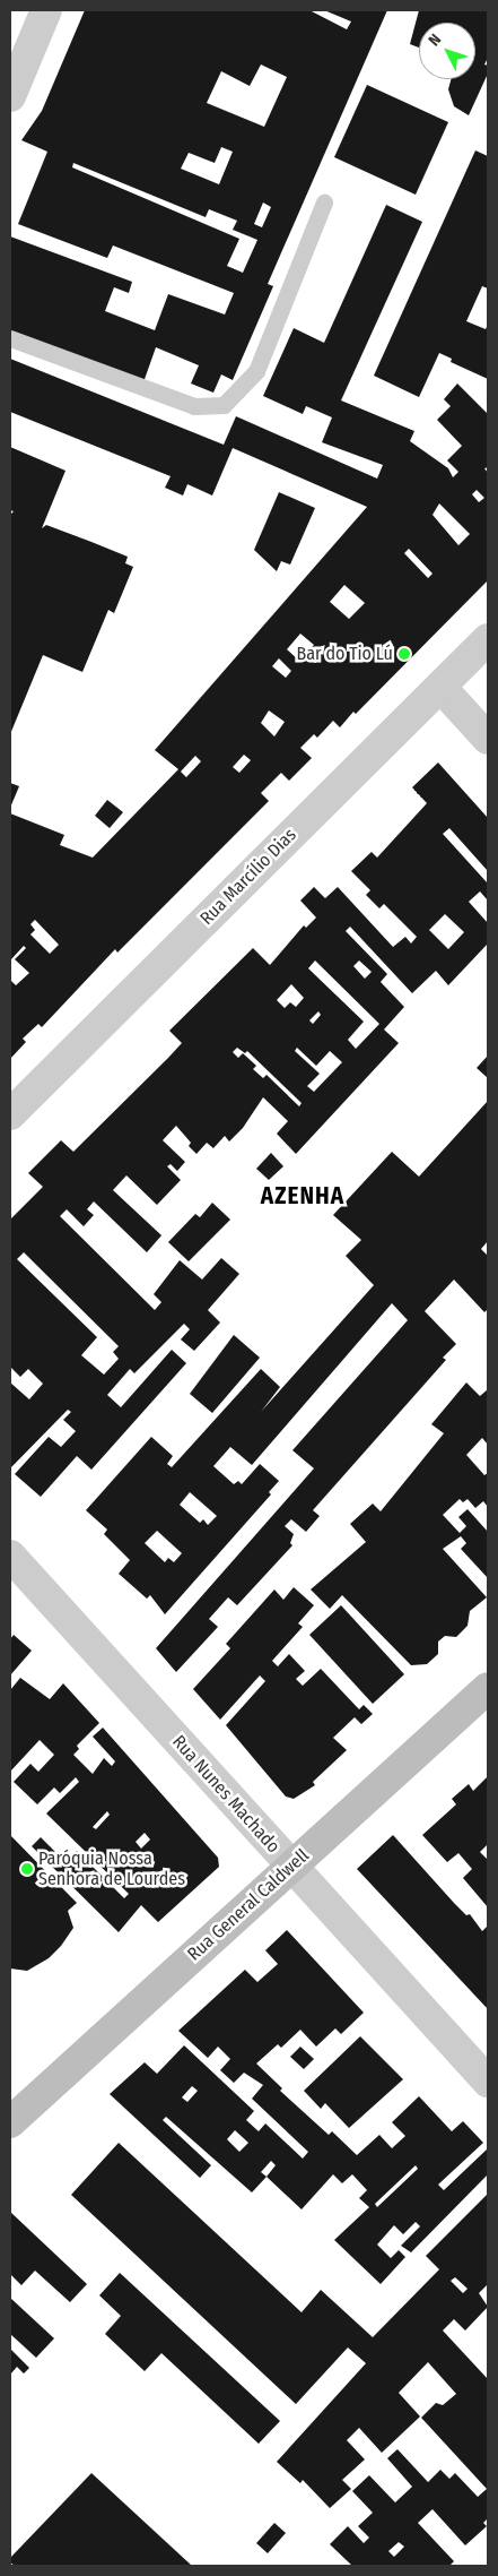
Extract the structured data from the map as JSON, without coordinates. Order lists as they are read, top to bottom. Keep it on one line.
{"streets":{"street":["Rua Marcílio Dias","Rua Nunes Machado","Rua General Caldwell"]},"crossings":[["Rua Nunes Machado","Rua General Caldwell"]],"districts":["AZENHA"],"places":["Bar do Tio Lú","Paróquia Nossa Senhora de Lourdes"],"north":"top left"}
